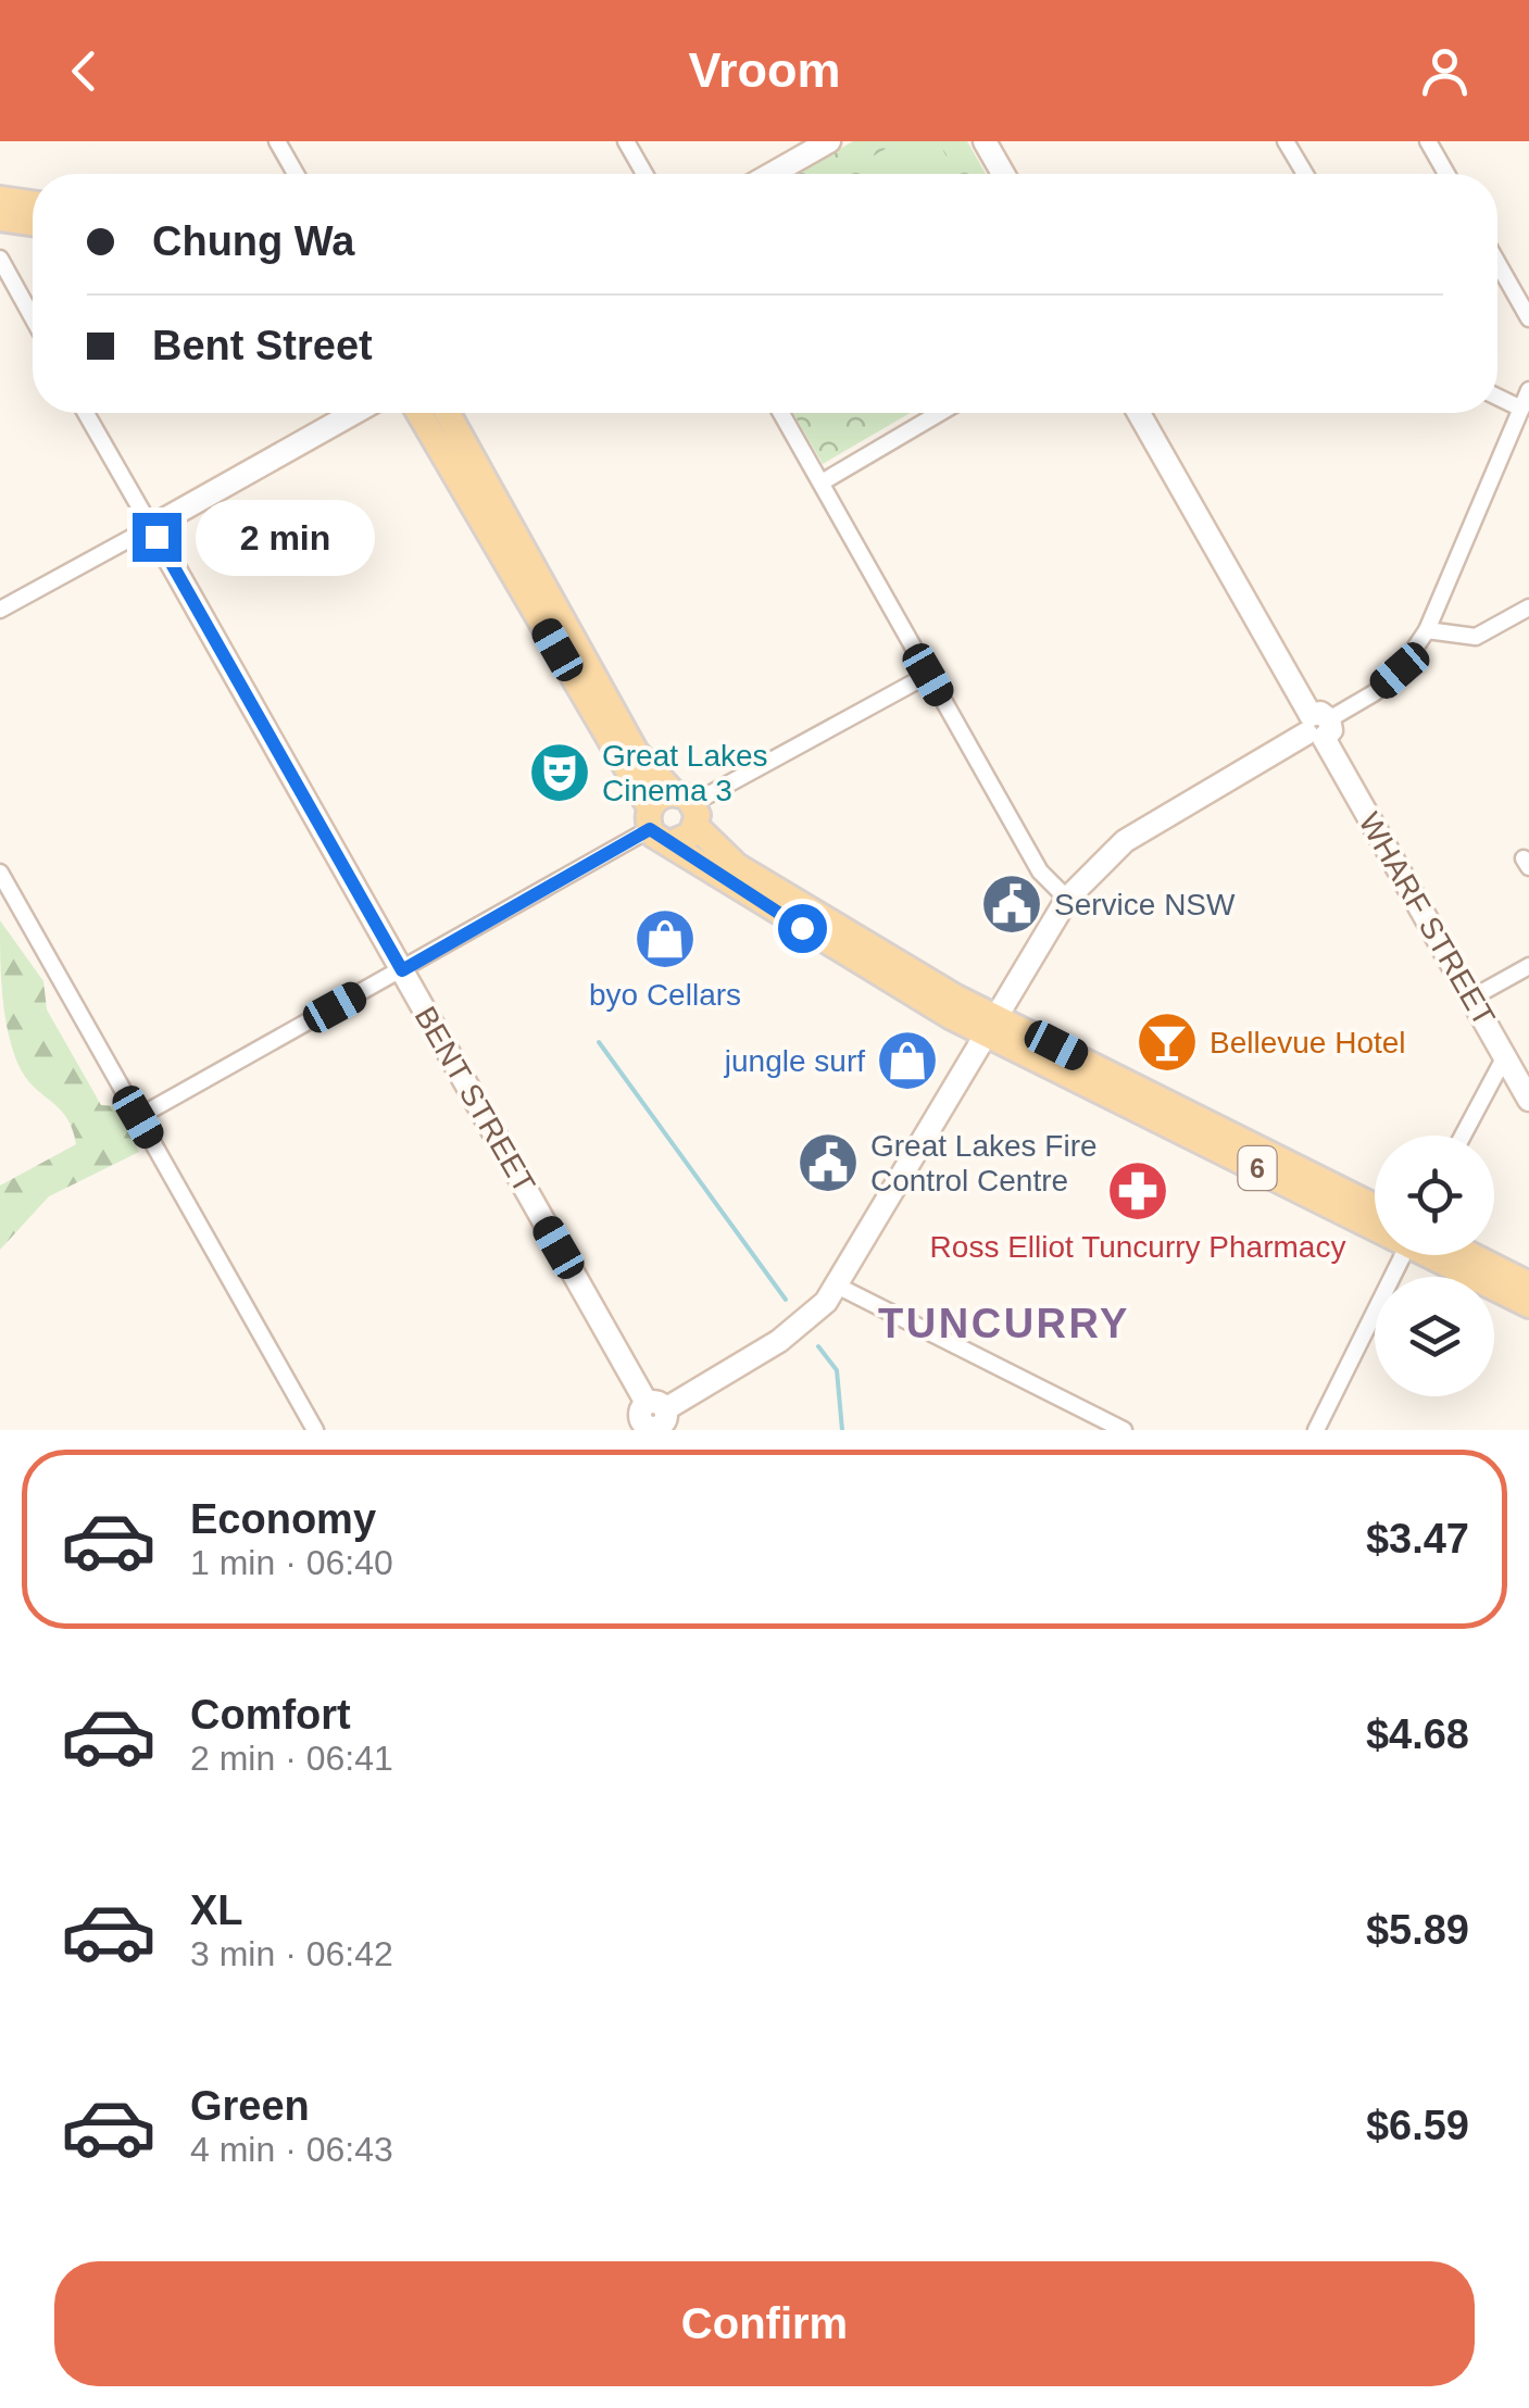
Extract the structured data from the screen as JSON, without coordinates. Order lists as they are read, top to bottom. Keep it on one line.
{"streets":{"main road":["6"],"street":["WHARF STREET","BENT STREET"]},"districts":["TUNCURRY"],"places":{"theatre":["Great Lakes Cinema 3"],"public building":["Service NSW","Great Lakes Fire Control Centre"],"shop":["byo Cellars","jungle surf"],"bar":["Bellevue Hotel"],"pharmacy":["Ross Elliot Tuncurry Pharmacy"]},"page":{"header":"Vroom","banner":["Chung Wa","Bent Street"],"bubble":"2 min","list":[{"name":"Economy","note":"1 min · 06:40","value":"$3.47"},{"name":"Comfort","note":"2 min · 06:41","value":"$4.68"},{"name":"XL","note":"3 min · 06:42","value":"$5.89"},{"name":"Green","note":"4 min · 06:43","value":"$6.59"}],"buttons":"Confirm"}}
